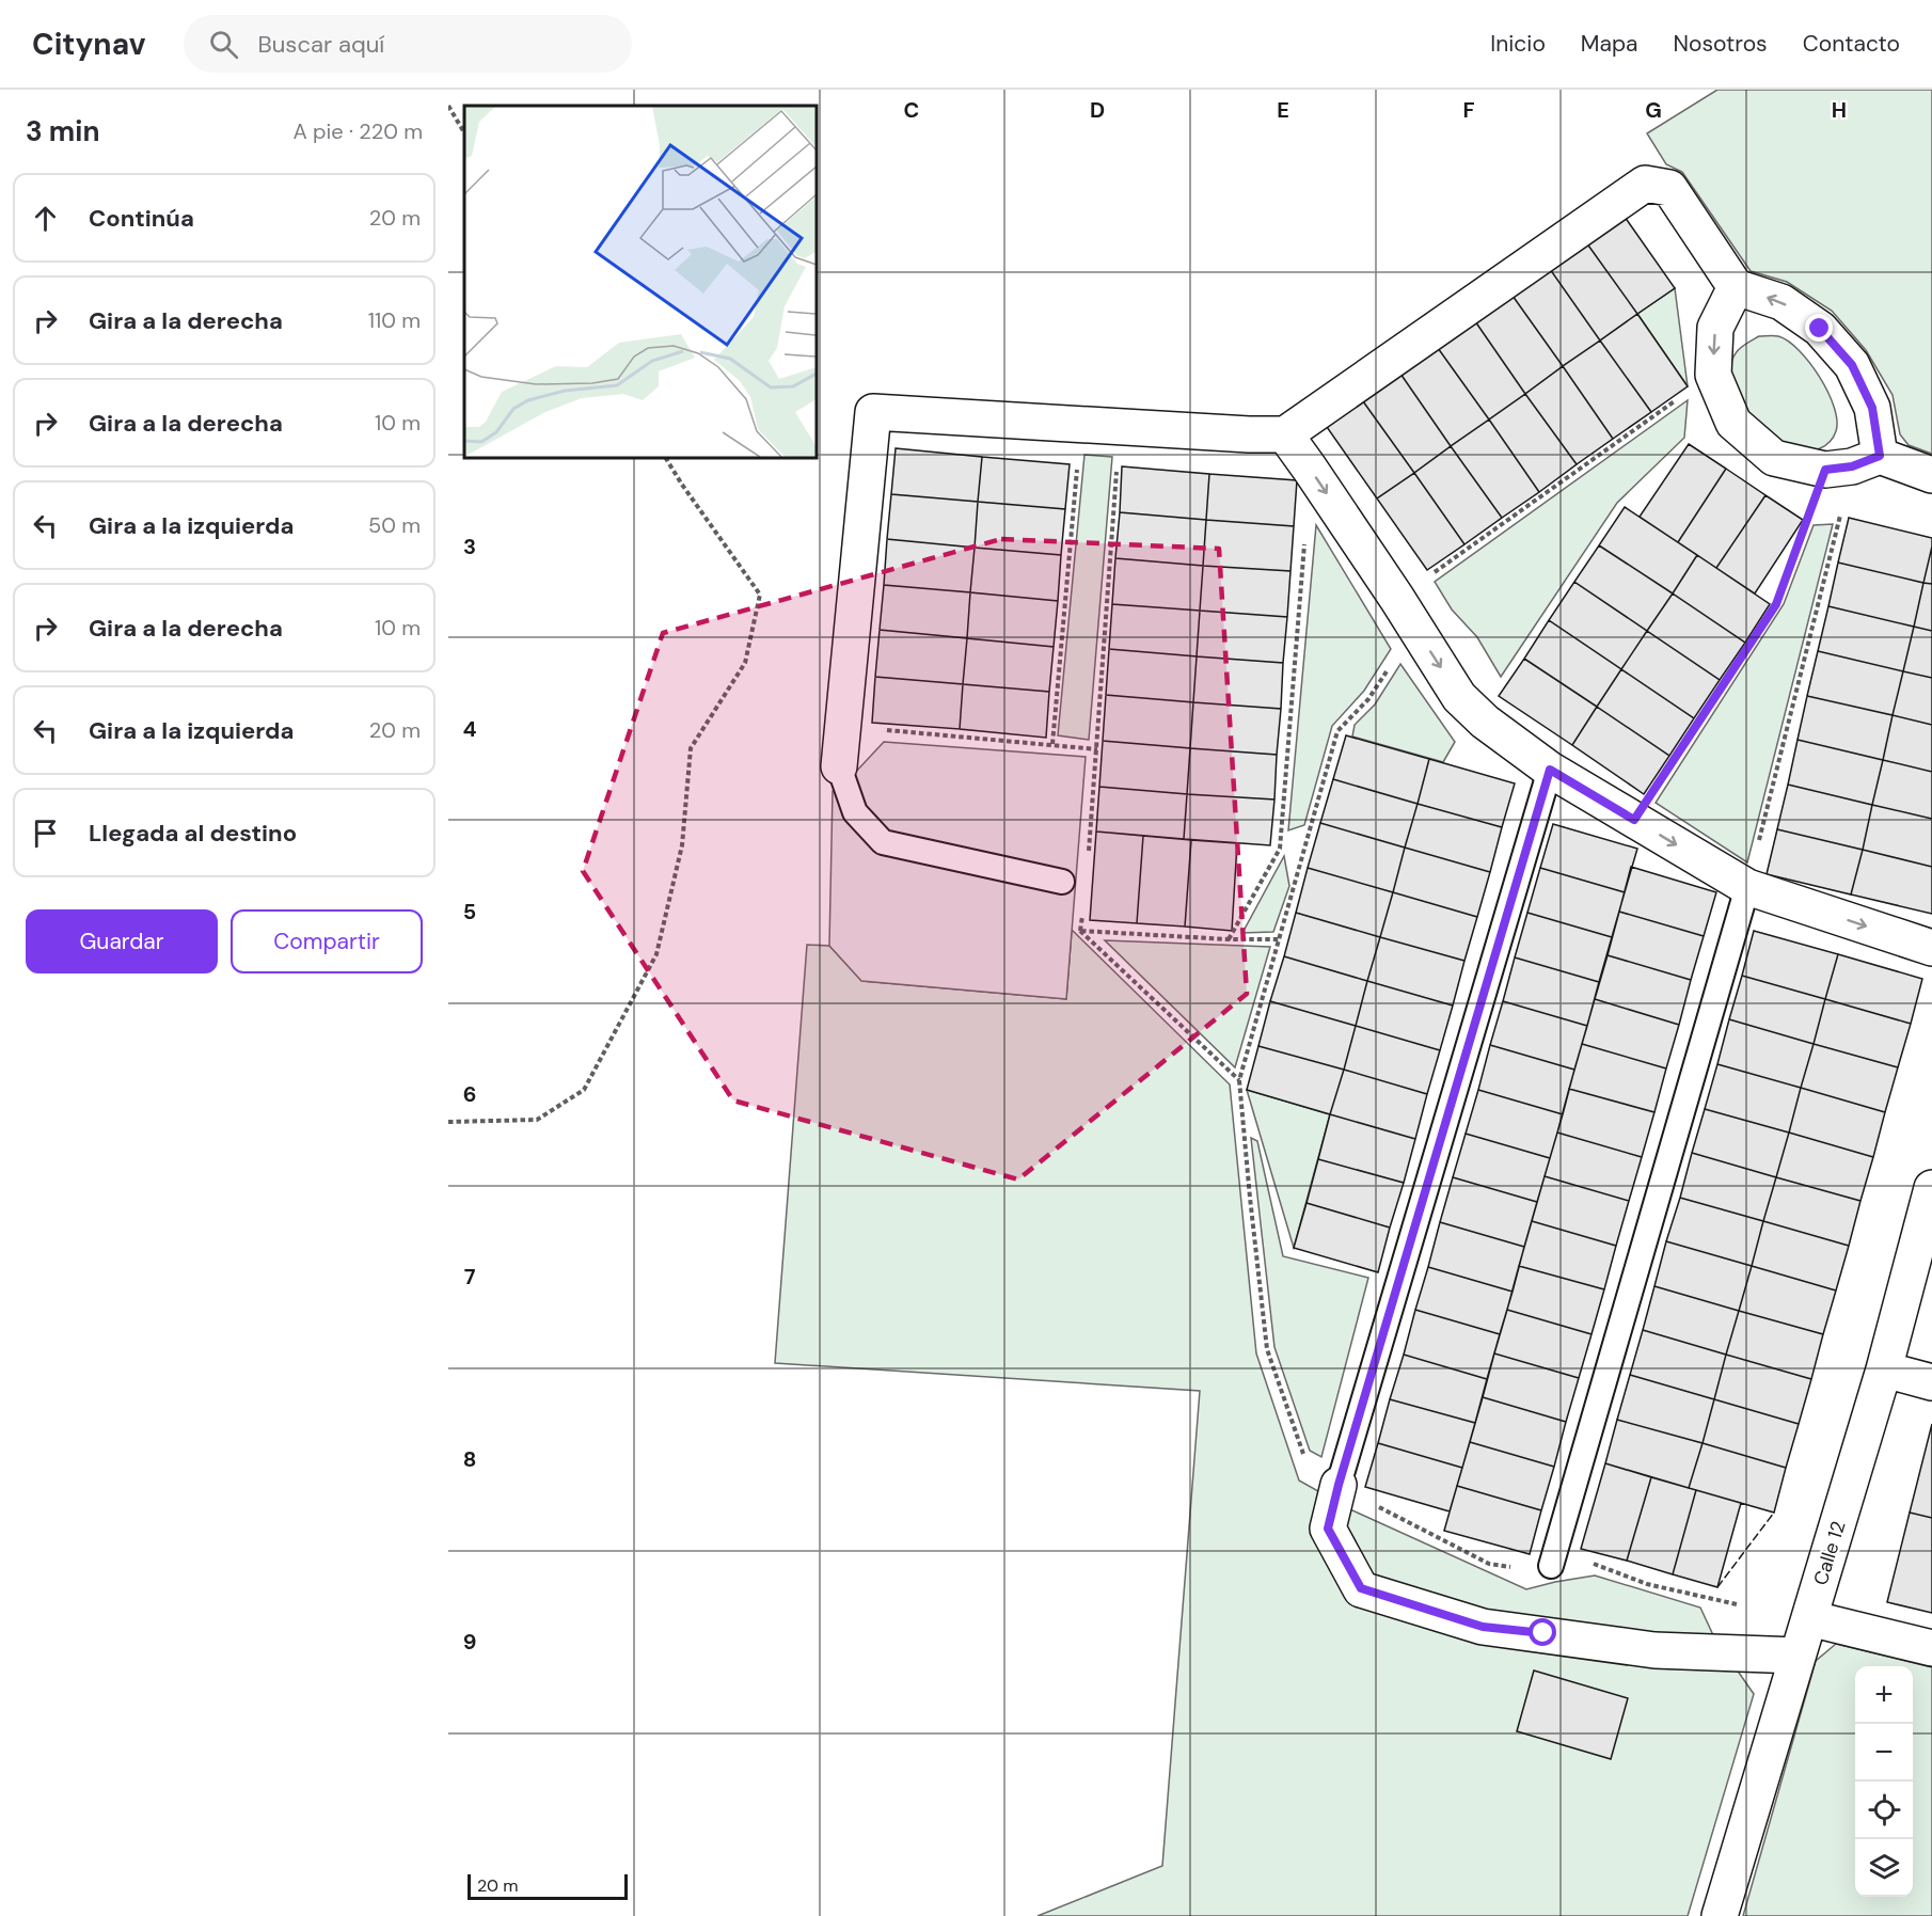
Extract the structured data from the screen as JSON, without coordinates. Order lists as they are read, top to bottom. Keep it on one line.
{"streets":{"street":["Calle 12"]},"scale_bar":"20 m","page":{"header":"Citynav","search":"Buscar aquí","nav":["Inicio","Mapa","Nosotros","Contacto"],"heading":["3 min","A pie · 220 m"],"list":[["Continúa","20 m"],["Gira a la derecha","110 m"],["Gira a la derecha","10 m"],["Gira a la izquierda","50 m"],["Gira a la derecha","10 m"],["Gira a la izquierda","20 m"],"Llegada al destino"],"buttons":["Guardar","Compartir"],"map_buttons":["+","−"],"scale":"20 m"},"grid":{"columns":["C","D","E","F","G","H"],"rows":["3","4","5","6","7","8","9"]}}
